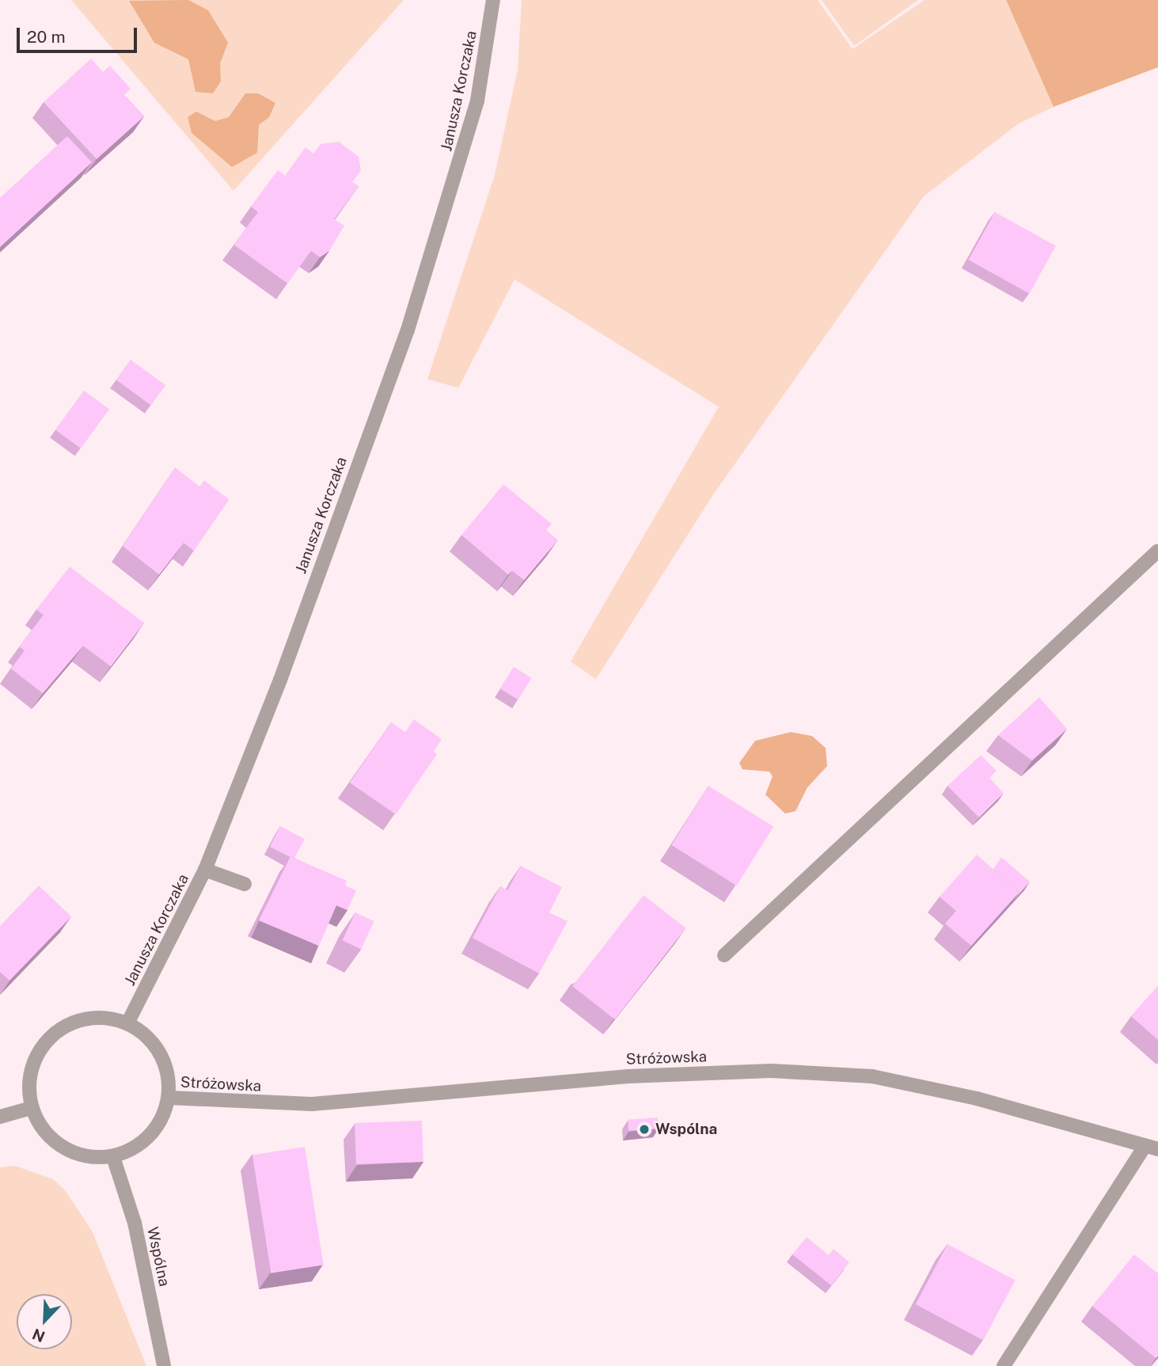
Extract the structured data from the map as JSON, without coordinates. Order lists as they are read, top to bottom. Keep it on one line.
{"streets":{"street":["Janusza Korczaka","Stróżowska","Wspólna"]},"crossings":[["Janusza Korczaka","Stróżowska"],["Janusza Korczaka","Wspólna"],["Stróżowska","Wspólna"]],"places":["Wspólna"],"scale_bar":"20 m","north":"bottom left"}
